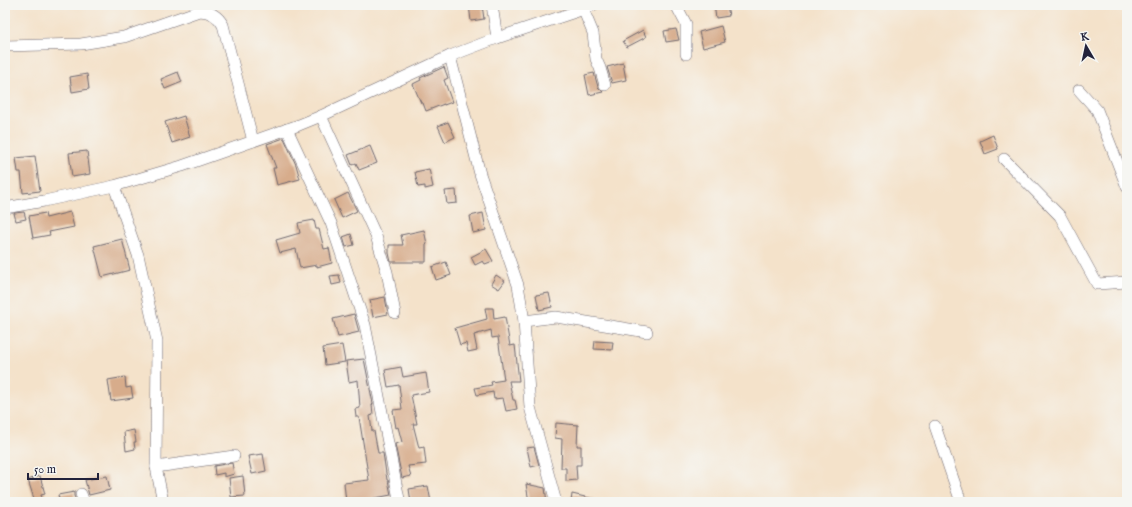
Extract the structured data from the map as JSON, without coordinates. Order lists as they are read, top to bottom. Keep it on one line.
{"scale_bar":"50 m","north":"top"}
